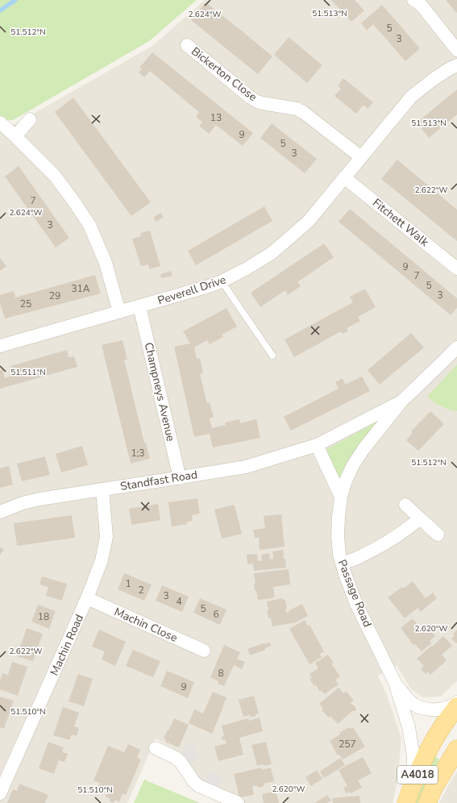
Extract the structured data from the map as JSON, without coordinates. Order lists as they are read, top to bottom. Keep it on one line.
{"streets":{"main road":["Passage Road","A4018"],"street":["Bickerton Close","Fitchett Walk","Peverell Drive","Champneys Avenue","Standfast Road","Machin Close","Machin Road"]},"crossings":[["Bickerton Close","Peverell Drive"],["Fitchett Walk","Peverell Drive"],["Peverell Drive","Champneys Avenue"],["Champneys Avenue","Standfast Road"],["Standfast Road","Passage Road"],["Standfast Road","Machin Road"],["Machin Close","Machin Road"]],"house_numbers":["5","3","13","9","5","3","7","3","9","7","5","31A","3","29","25","1;3","1","2","3","4","5","6","18","8","9","257"],"coordinates":["51.513°N","2.624°W","51.512°N","2.622°W","51.511°N","2.620°W","51.510°N"]}
